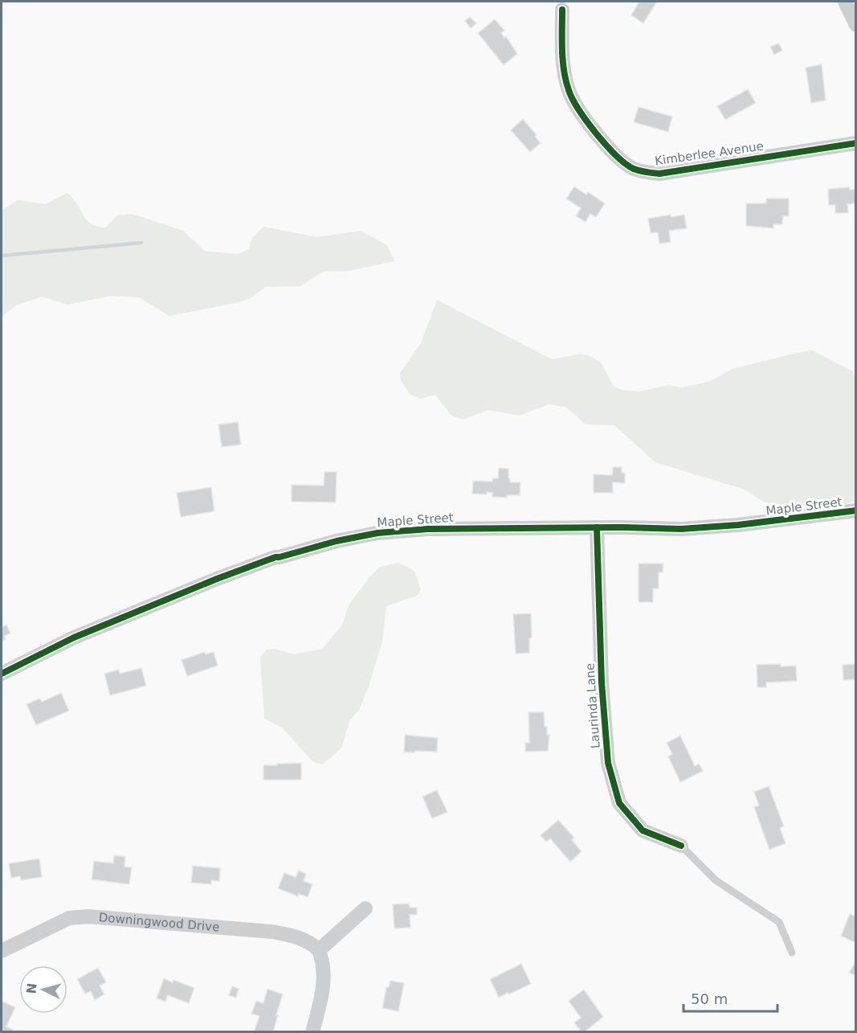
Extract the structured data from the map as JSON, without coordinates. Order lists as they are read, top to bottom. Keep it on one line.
{"streets":{"street":["Kimberlee Avenue","Maple Street","Laurinda Lane","Downingwood Drive"]},"crossings":[["Maple Street","Laurinda Lane"]],"scale_bar":"50 m","north":"left"}
